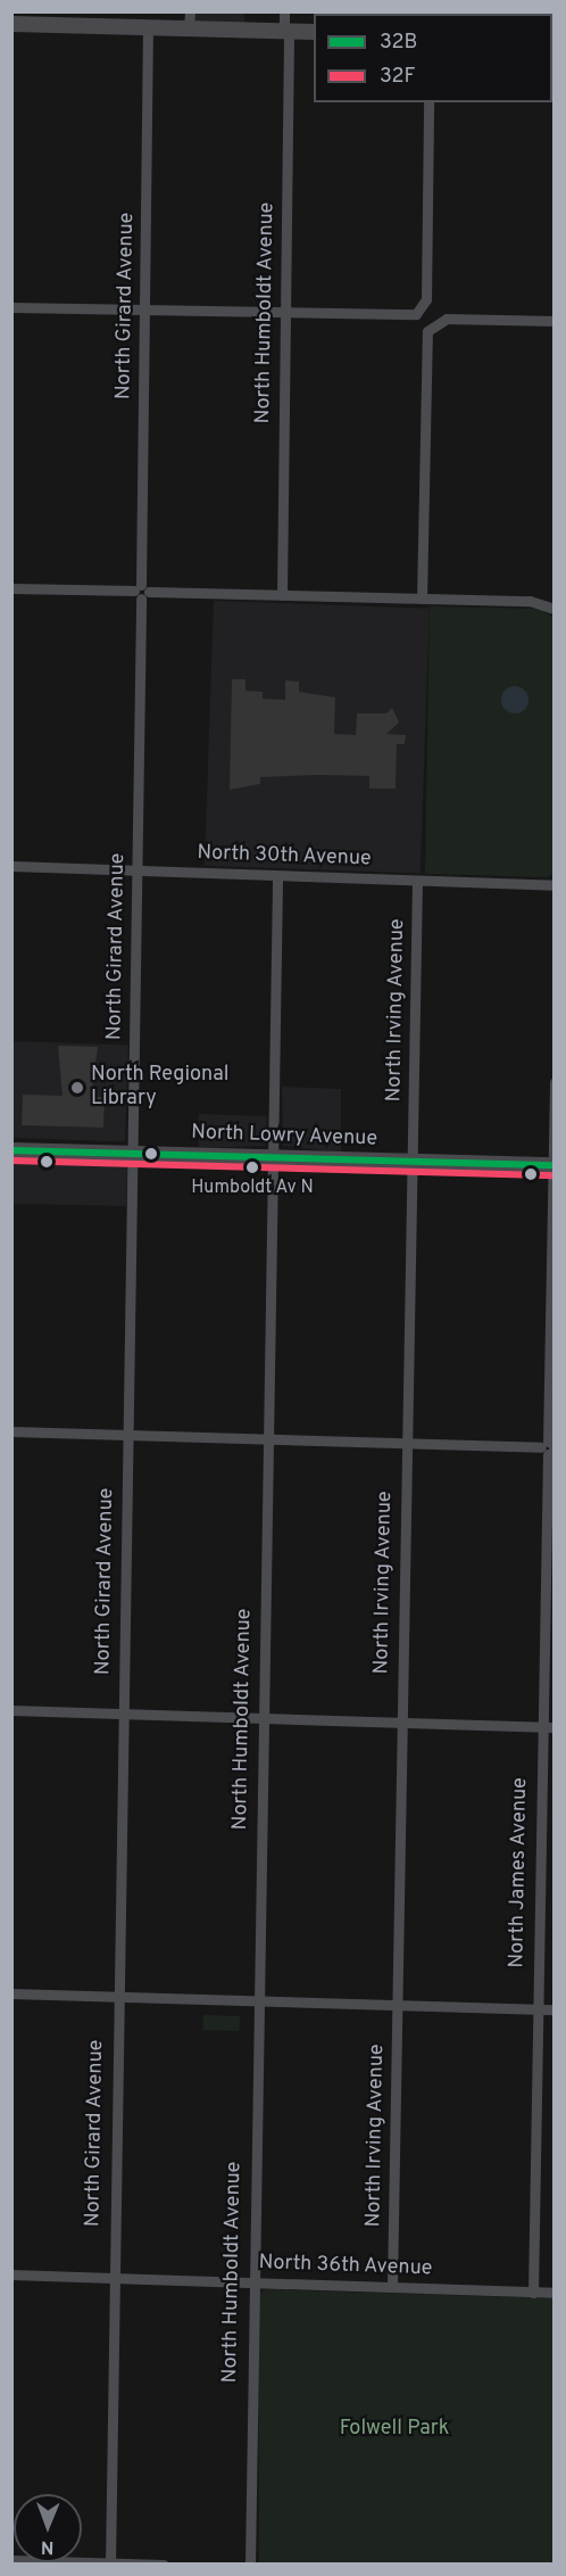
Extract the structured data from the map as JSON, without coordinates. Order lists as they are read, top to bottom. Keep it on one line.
{"streets":{"main road":["North Lowry Avenue"],"street":["North Girard Avenue","North Humboldt Avenue","North 30th Avenue","North Irving Avenue","North James Avenue","North 36th Avenue"]},"crossings":[["North Girard Avenue","North 30th Avenue"],["North Girard Avenue","North Lowry Avenue"],["North Girard Avenue","North 36th Avenue"],["North Humboldt Avenue","North 30th Avenue"],["North Humboldt Avenue","North Lowry Avenue"],["North Humboldt Avenue","North 36th Avenue"],["North 30th Avenue","North Irving Avenue"],["North Irving Avenue","North Lowry Avenue"],["North Irving Avenue","North 36th Avenue"],["North Lowry Avenue","North James Avenue"],["North James Avenue","North 36th Avenue"]],"parks":["Folwell Park"],"places":["North Regional Library","Humboldt Av N"],"lines":["transit line 32B","transit line 32F"],"legend":["32B","32F"],"north":"bottom"}
